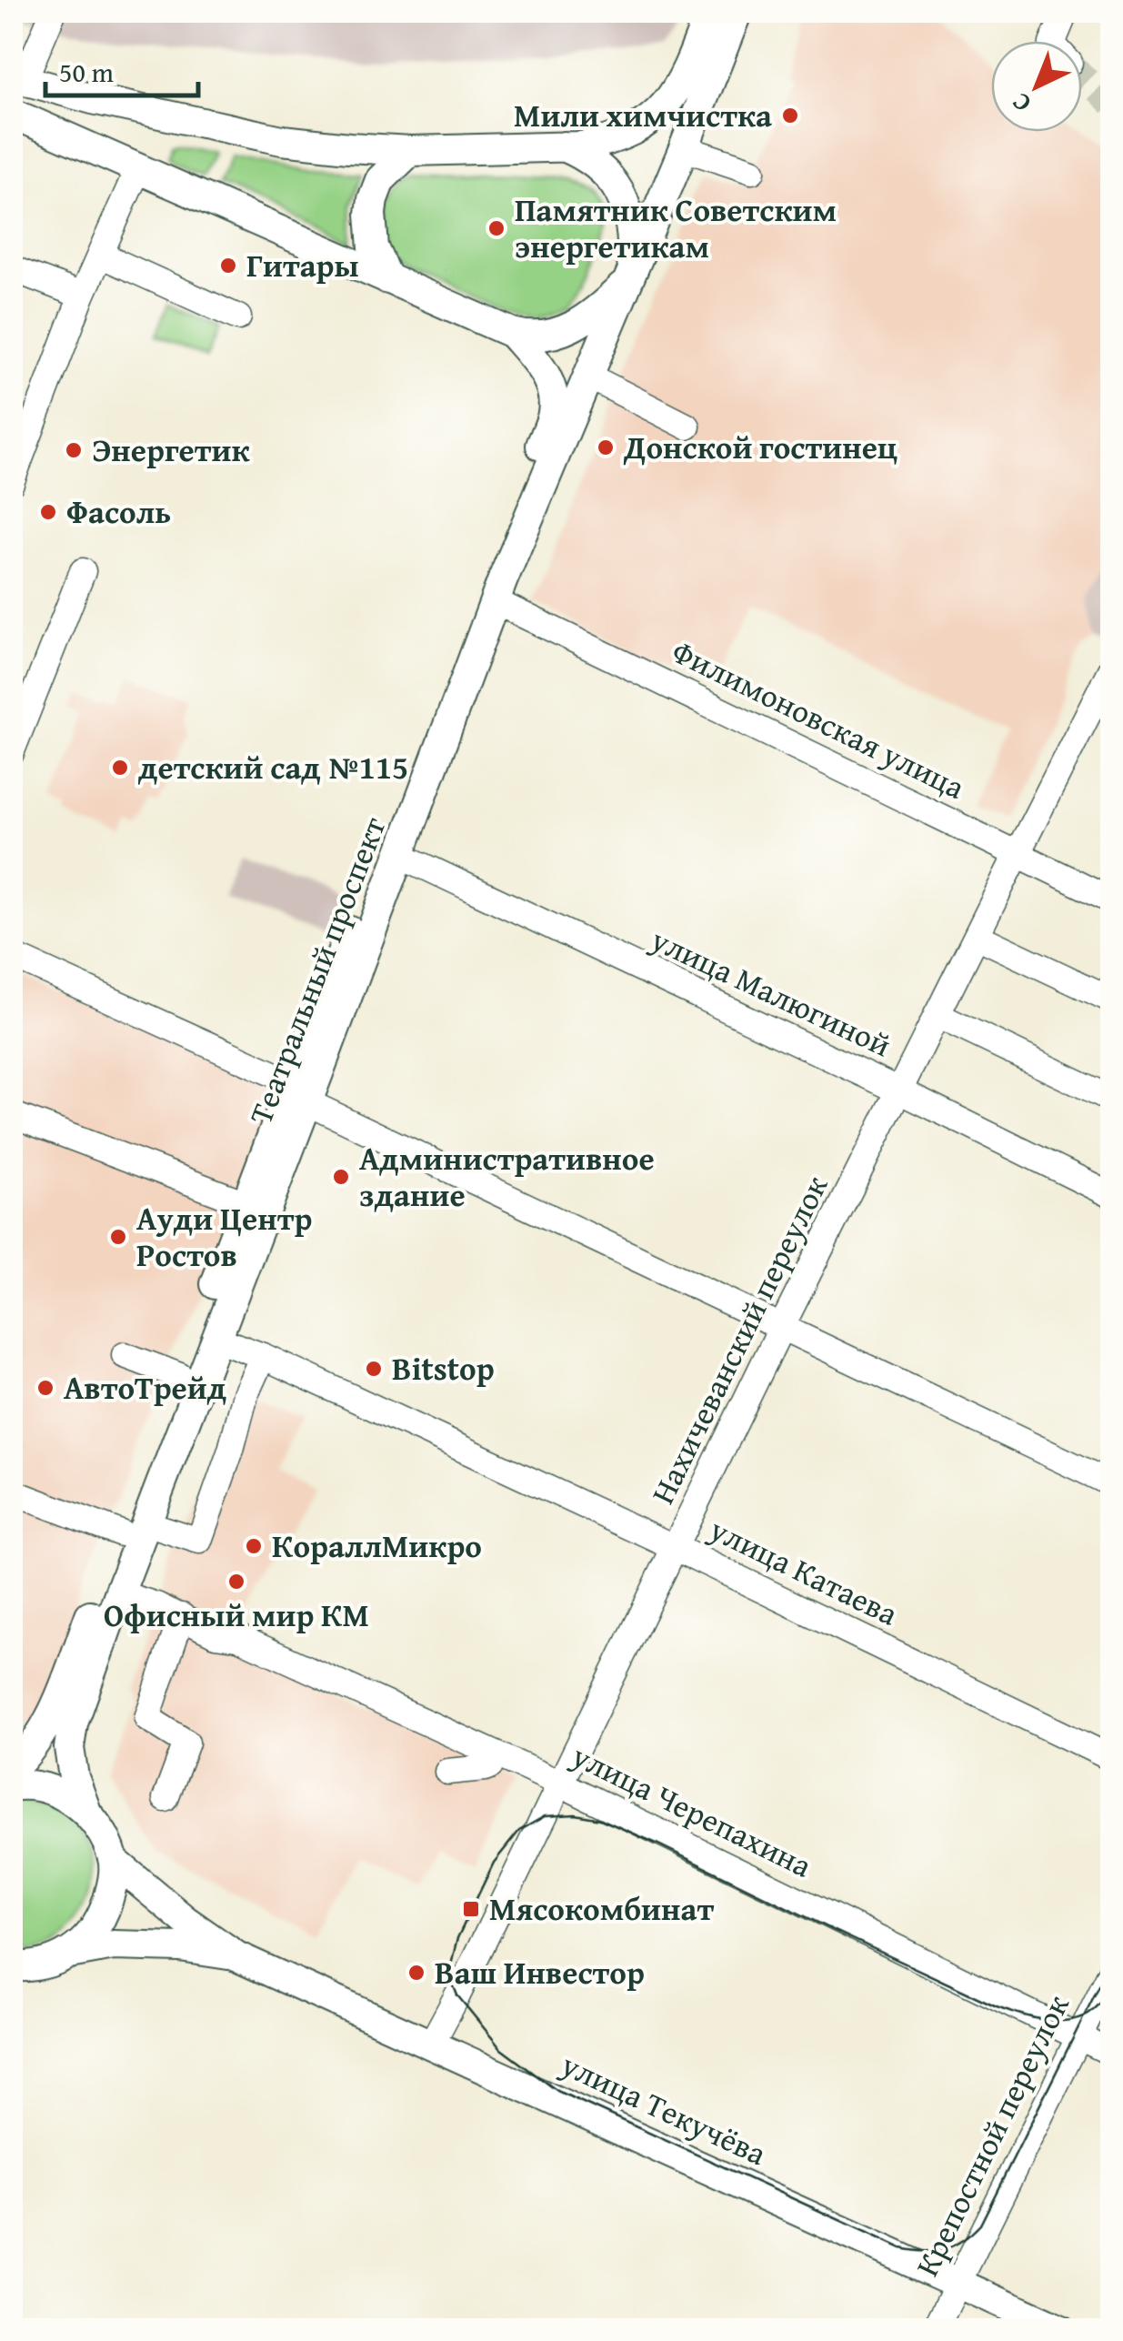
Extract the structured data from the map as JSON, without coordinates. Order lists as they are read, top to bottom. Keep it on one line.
{"streets":{"main road":["Театральный проспект","улица Текучёва"],"street":["Филимоновская улица","улица Малюгиной","Нахичеванский переулок","улица Катаева","улица Черепахина","Крепостной переулок"]},"crossings":[["Филимоновская улица","Театральный проспект"],["Филимоновская улица","Нахичеванский переулок"],["Театральный проспект","улица Малюгиной"],["Театральный проспект","улица Катаева"],["Театральный проспект","улица Черепахина"],["улица Малюгиной","Нахичеванский переулок"],["Нахичеванский переулок","улица Катаева"],["Нахичеванский переулок","улица Черепахина"],["Нахичеванский переулок","улица Текучёва"],["улица Черепахина","Крепостной переулок"],["улица Текучёва","Крепостной переулок"]],"places":{"other":["Мили химчистка","Памятник Советским энергетикам","Гитары","Донской гостинец","Энергетик","Фасоль","детский сад №115","Административное здание","Ауди Центр Ростов","Bitstop","АвтоТрейд","КораллМикро","Офисный мир КМ","Ваш Инвестор"],"transit":["Мясокомбинат"]},"scale_bar":"50 m","north":"bottom left"}
